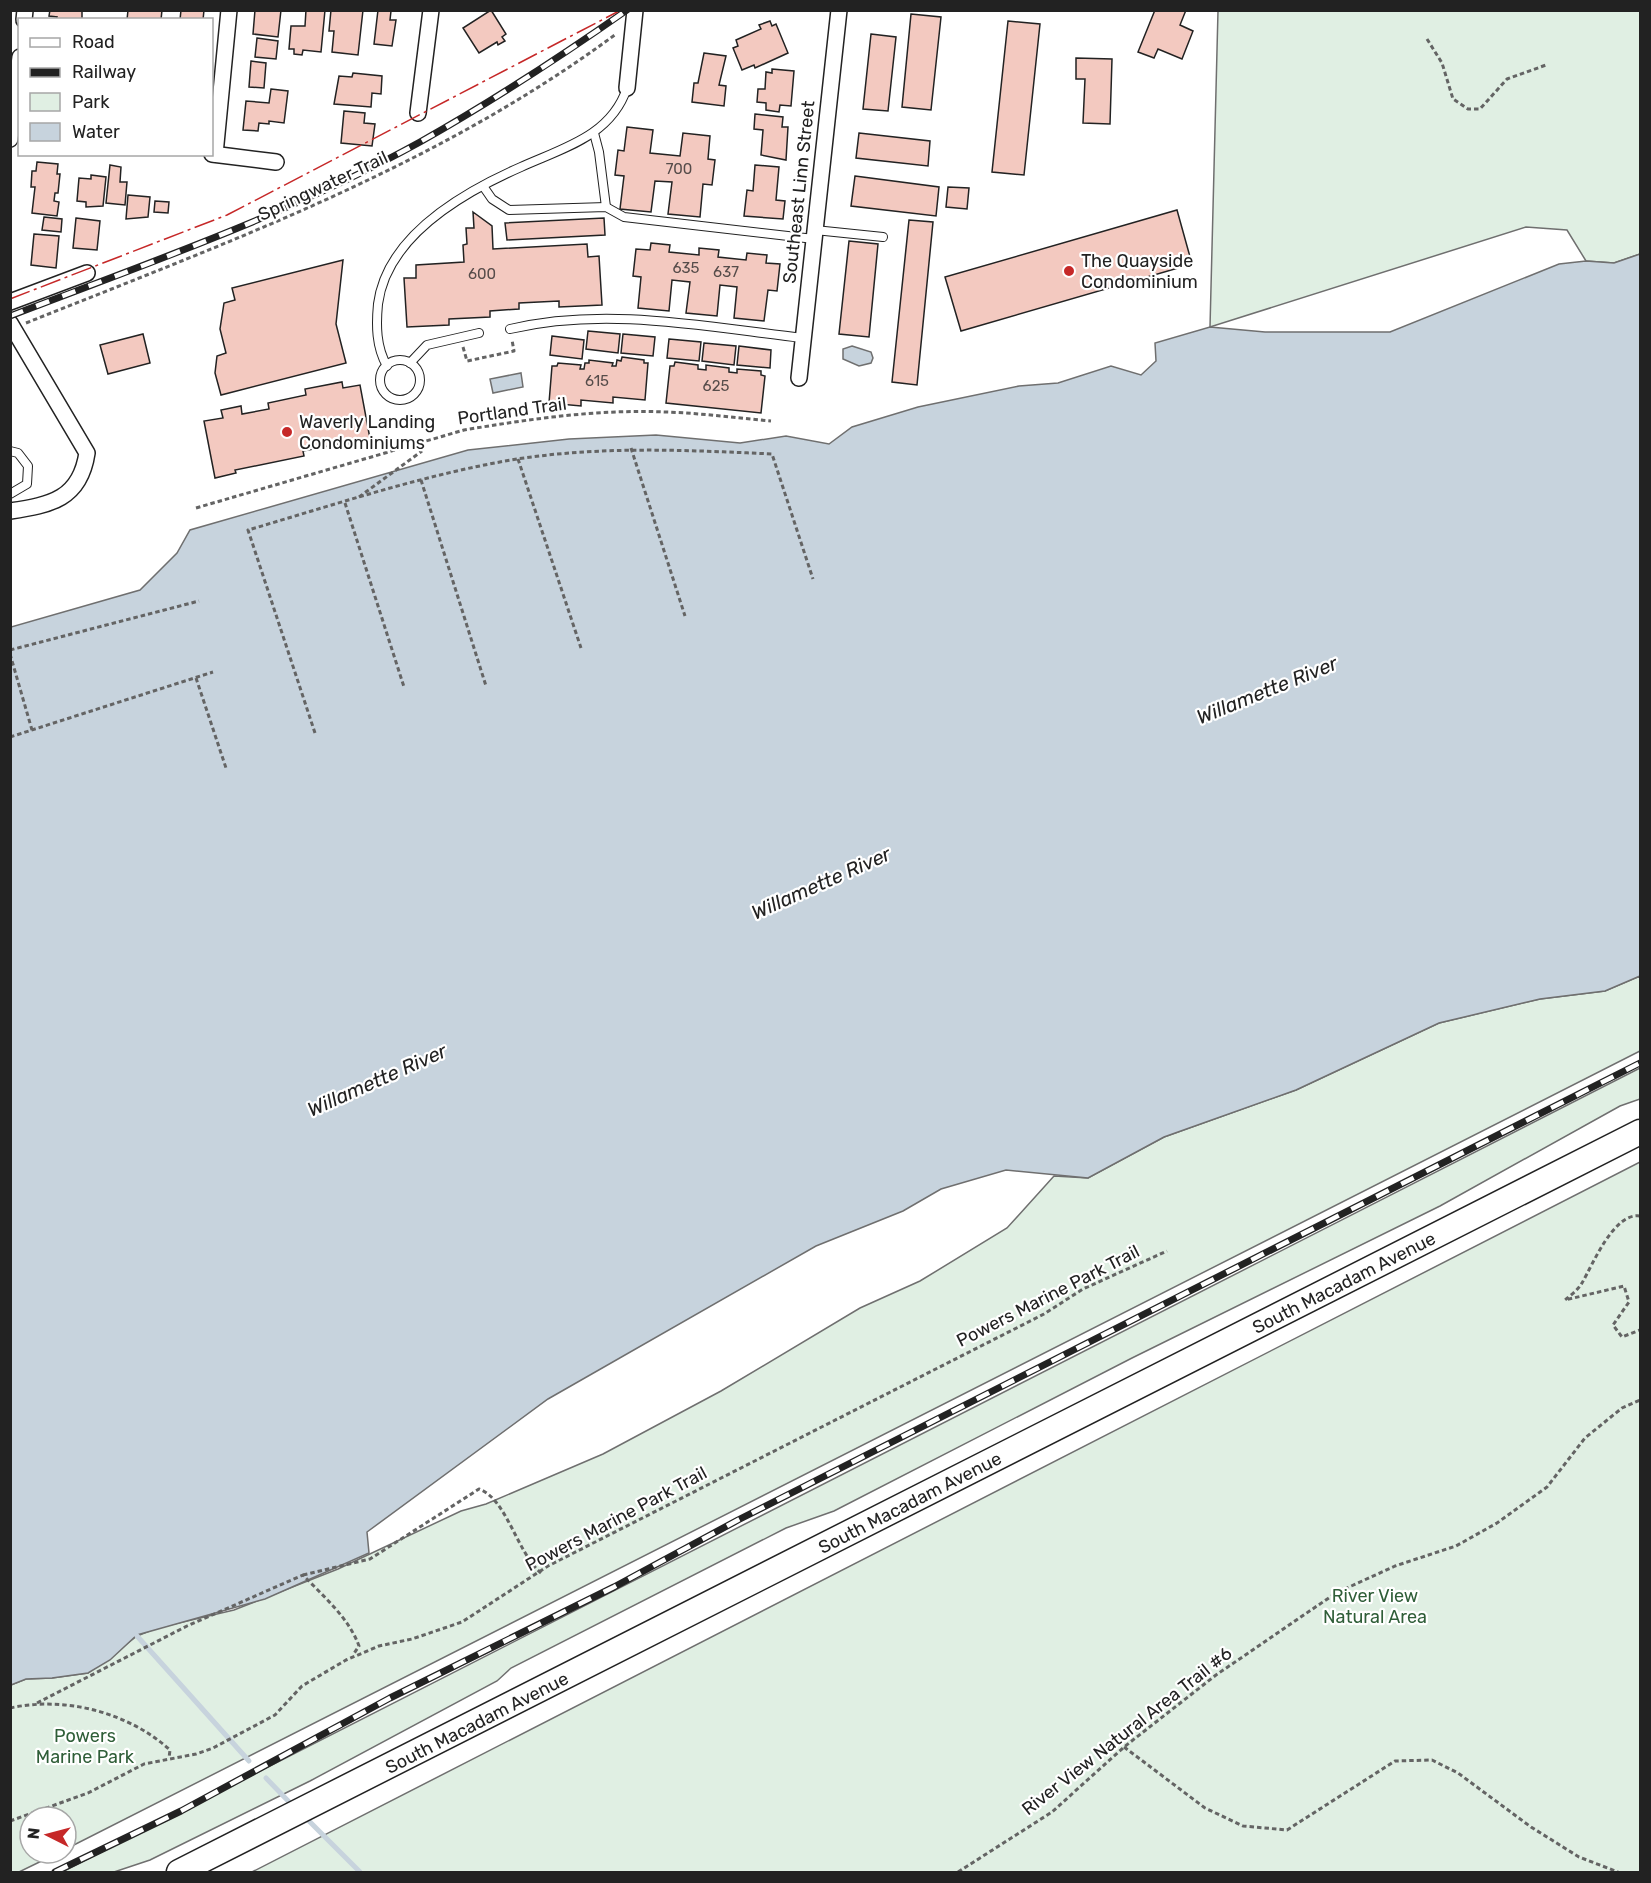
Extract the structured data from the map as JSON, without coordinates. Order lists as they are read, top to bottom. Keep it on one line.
{"streets":{"main road":["South Macadam Avenue"],"street":["Southeast Linn Street"],"path":["Springwater Trail","Portland Trail","Powers Marine Park Trail","River View Natural Area Trail #6"]},"water":["Willamette River"],"parks":["River View Natural Area","Powers Marine Park"],"places":["The Quayside Condominium","Waverly Landing Condominiums"],"house_numbers":["700","635","637","600","615","625"],"legend":["Road","Railway","Park","Water"],"north":"left"}
